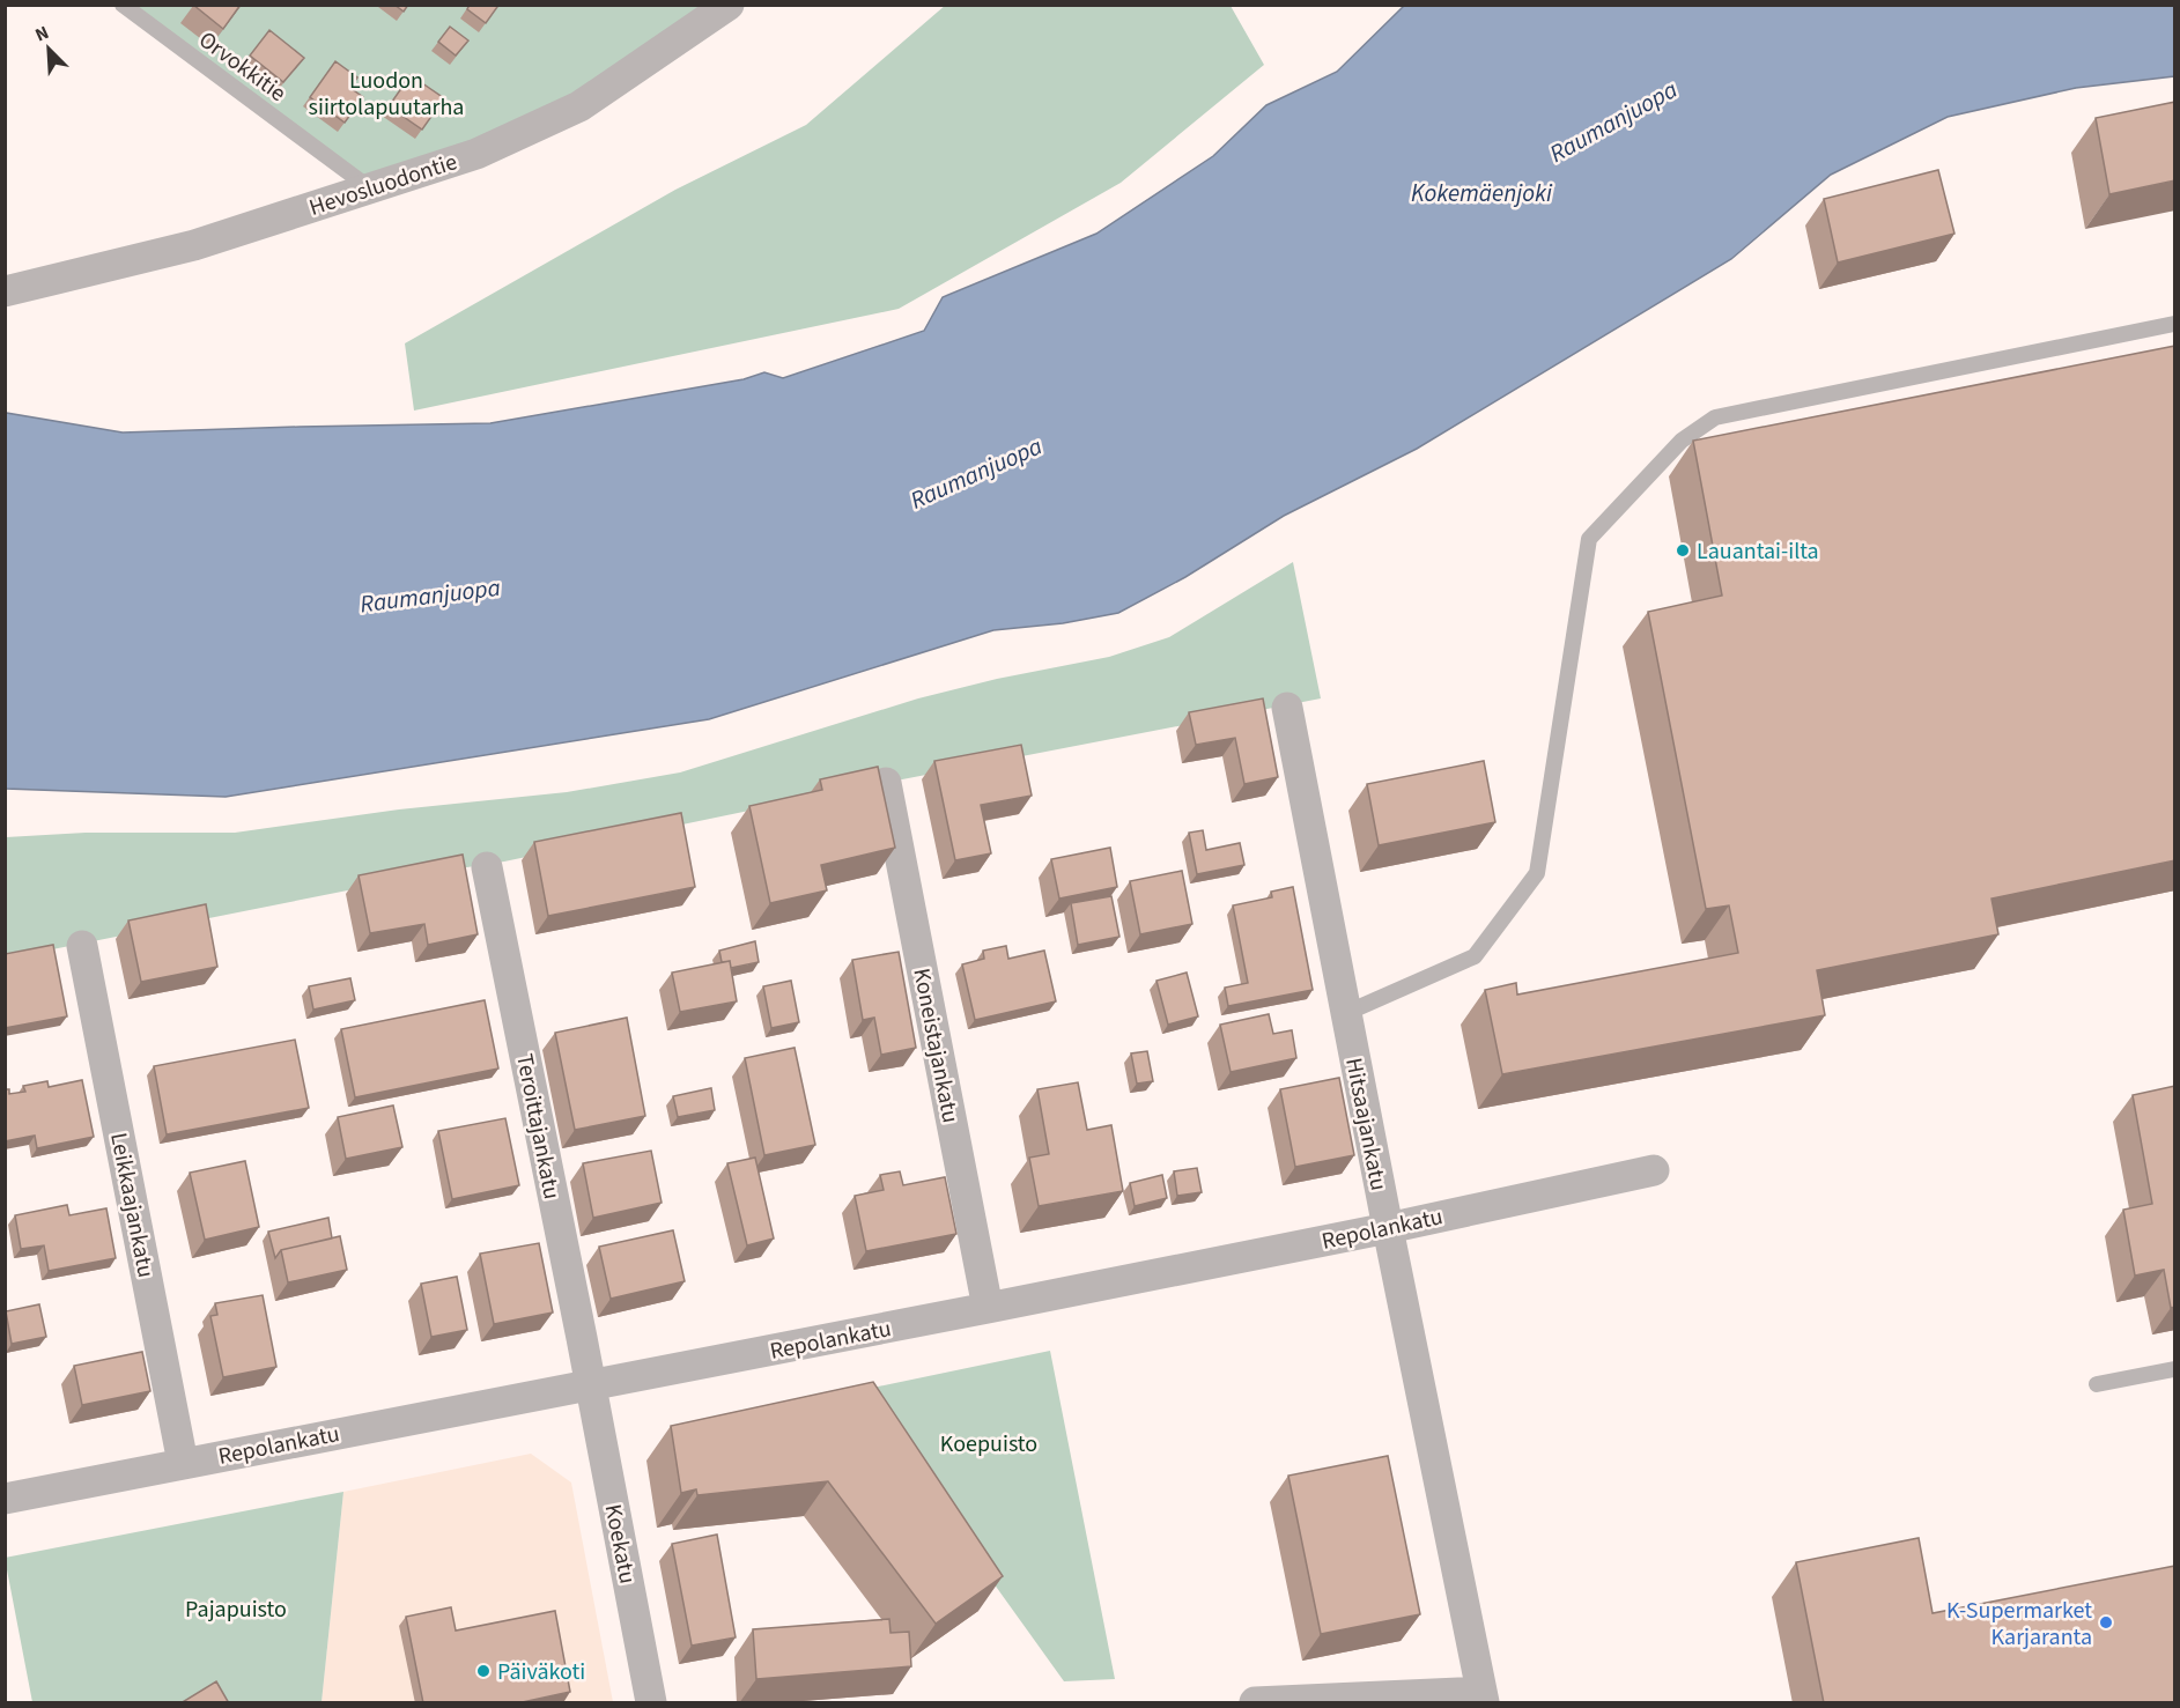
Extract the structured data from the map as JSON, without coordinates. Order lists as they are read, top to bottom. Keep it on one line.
{"streets":{"street":["Hevosluodontie","Koneistajankatu","Hitsaajankatu","Teroittajankatu","Leikkaajankatu","Repolankatu","Koekatu"],"lane":["Orvokkitie"]},"crossings":[["Orvokkitie","Hevosluodontie"],["Koneistajankatu","Repolankatu"],["Hitsaajankatu","Repolankatu"],["Teroittajankatu","Repolankatu"],["Teroittajankatu","Koekatu"],["Leikkaajankatu","Repolankatu"],["Repolankatu","Koekatu"]],"water":["Raumanjuopa","Kokemäenjoki"],"parks":["Luodon siirtolapuutarha","Koepuisto","Pajapuisto"],"places":["Lauantai-ilta","K-Supermarket Karjaranta","Päiväkoti"],"north":"top left"}
